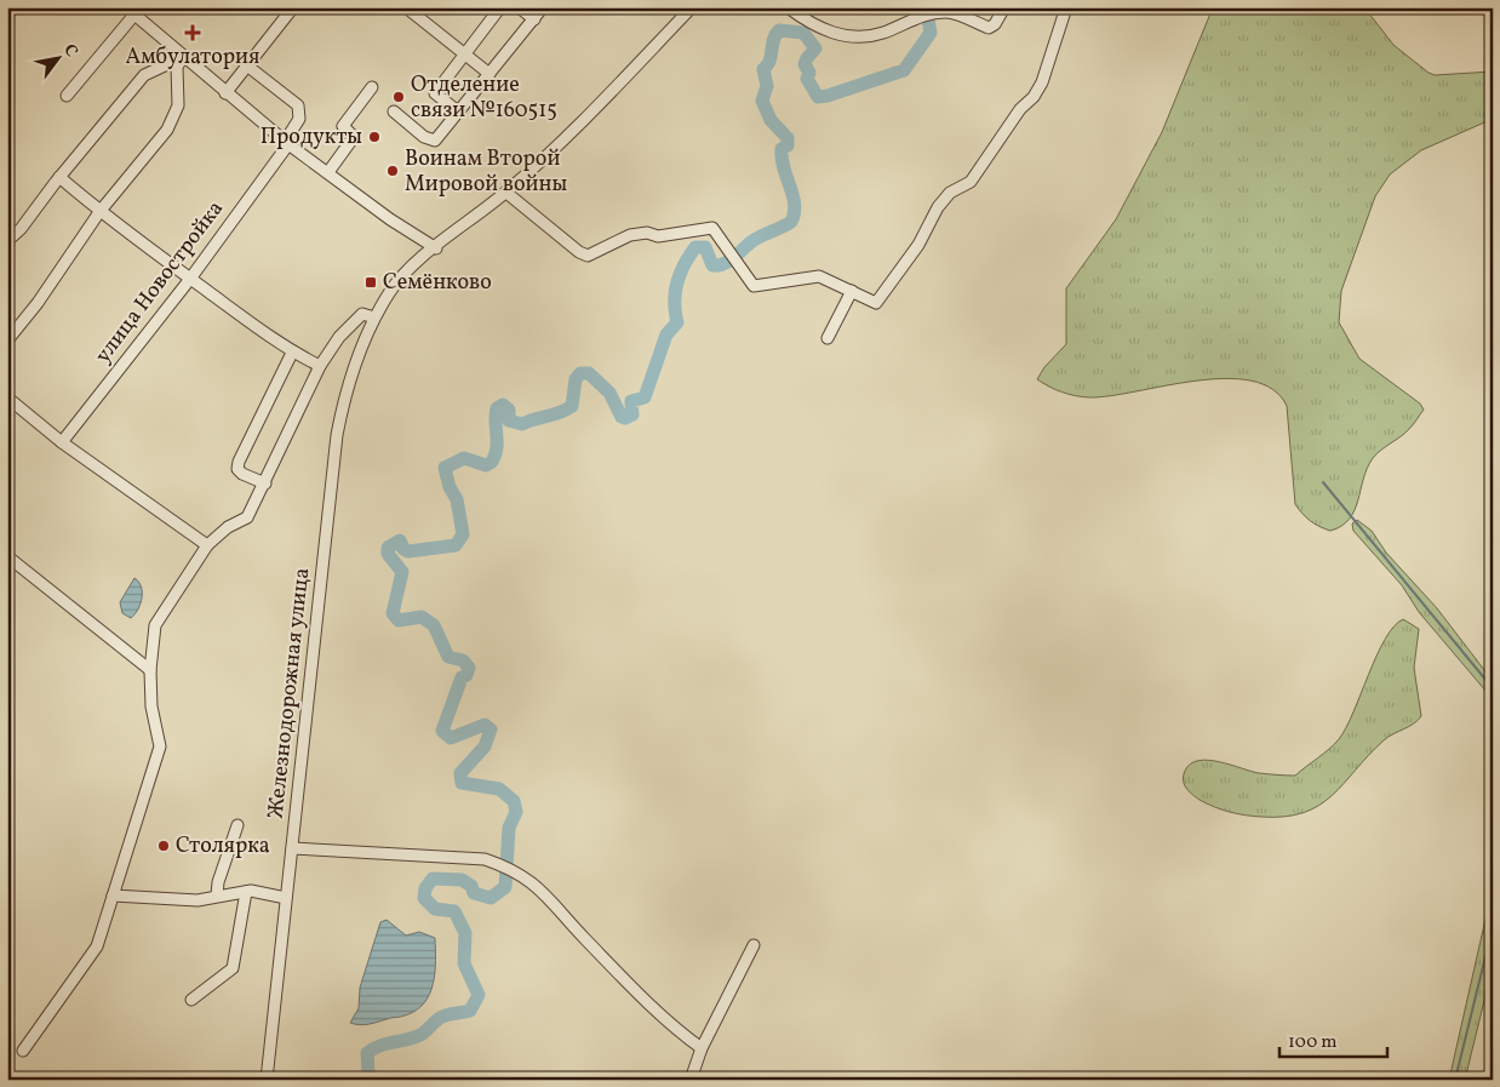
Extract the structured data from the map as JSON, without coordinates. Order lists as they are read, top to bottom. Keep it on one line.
{"streets":{"street":["улица Новостройка","Железнодорожная улица"]},"places":{"health":["Амбулатория"],"other":["Отделение связи №160515","Продукты","Воинам Второй Мировой войны","Столярка"],"transit":["Семёнково"]},"scale_bar":"100 m","north":"top right"}
